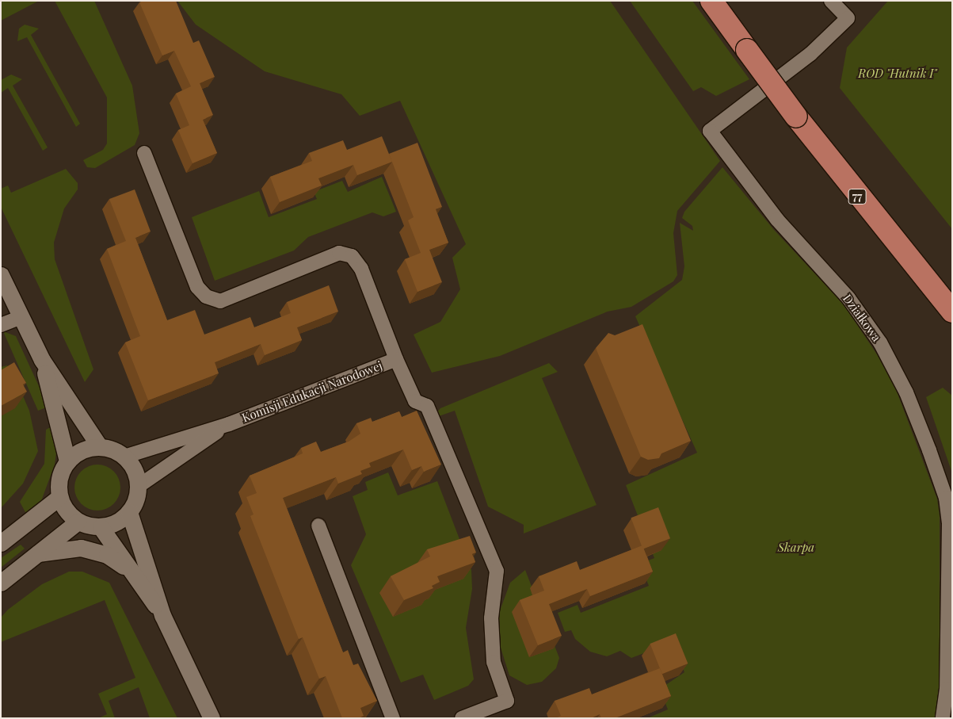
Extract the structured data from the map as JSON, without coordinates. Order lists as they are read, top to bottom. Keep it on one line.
{"streets":{"main road":["77"],"street":["Działkowa","Komisji Edukacji Narodowej"]},"parks":["ROD \"Hutnik I\"","Skarpa"]}
